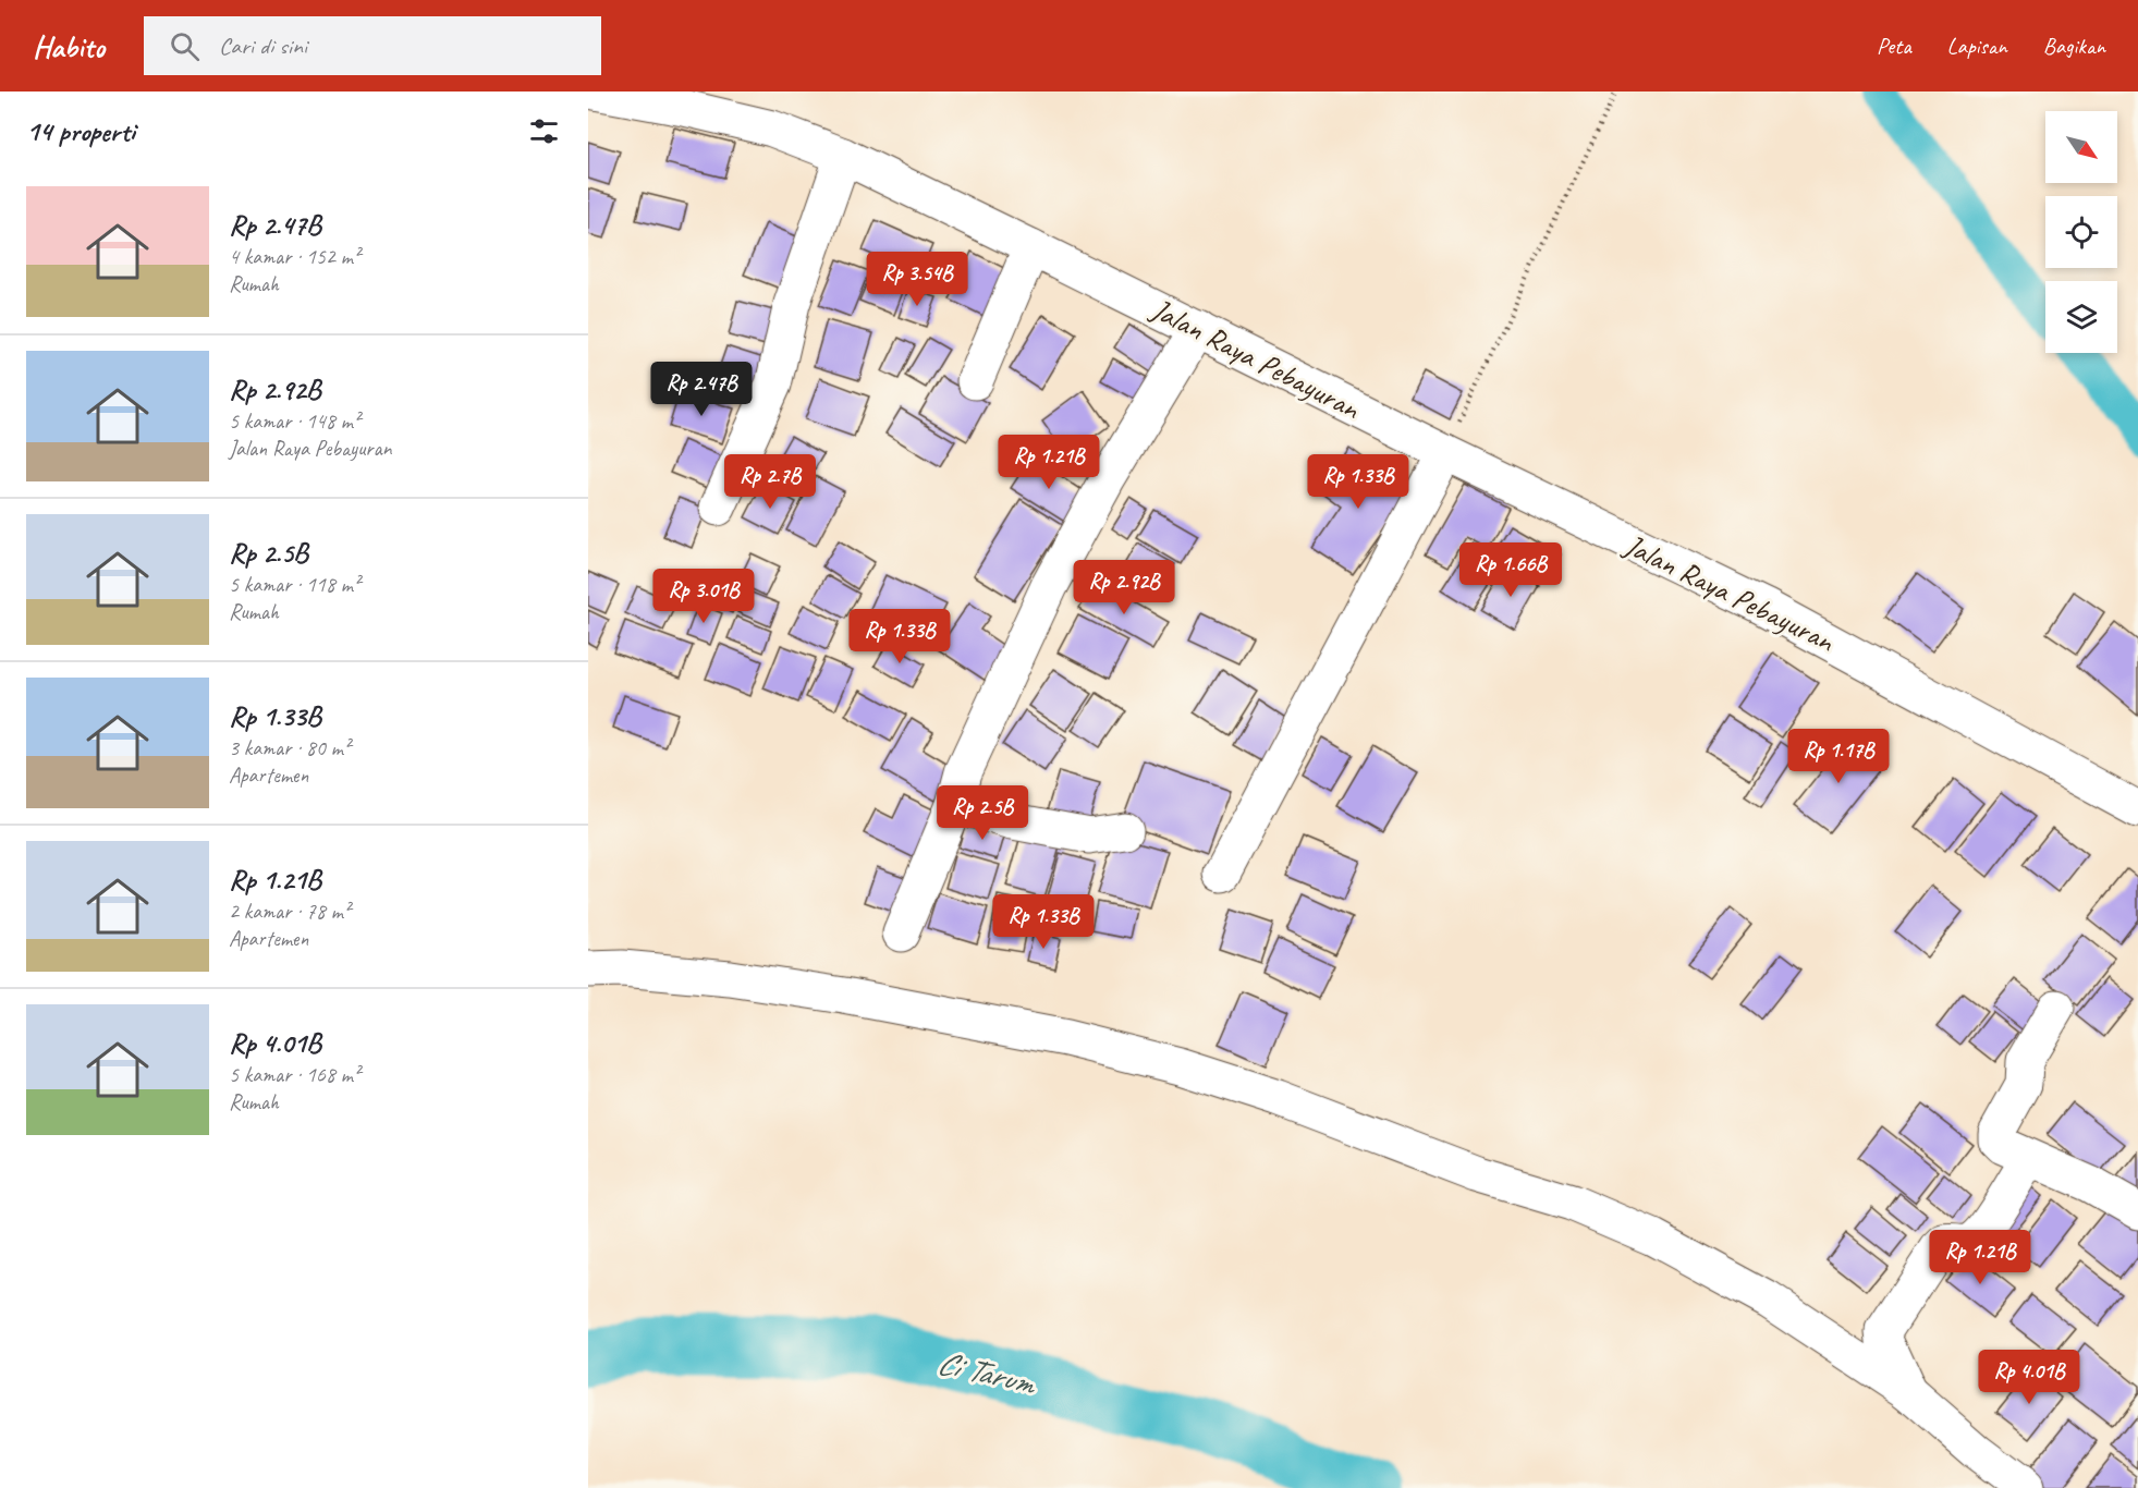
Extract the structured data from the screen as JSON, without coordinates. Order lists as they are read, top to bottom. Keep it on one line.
{"streets":{"street":["Jalan Raya Pebayuran"]},"water":["Ci Tarum"],"north":"bottom right","page":{"header":"Habito","search":"Cari di sini","nav":["Peta","Lapisan","Bagikan"],"heading":"14 properti","list":[{"name":"Rp 2.47B","note":"4 kamar · 152 m² · Rumah"},{"name":"Rp 2.92B","note":"5 kamar · 148 m² · Jalan Raya Pebayuran"},{"name":"Rp 2.5B","note":"5 kamar · 118 m² · Rumah"},{"name":"Rp 1.33B","note":"3 kamar · 80 m² · Apartemen"},{"name":"Rp 1.21B","note":"2 kamar · 78 m² · Apartemen"},{"name":"Rp 4.01B","note":"5 kamar · 168 m² · Rumah"}],"price":["Rp 3.54B","Rp 2.47B","Rp 1.21B","Rp 2.7B","Rp 1.33B","Rp 1.66B","Rp 2.92B","Rp 3.01B","Rp 1.33B","Rp 1.17B","Rp 2.5B","Rp 1.33B","Rp 1.21B","Rp 4.01B"]}}
